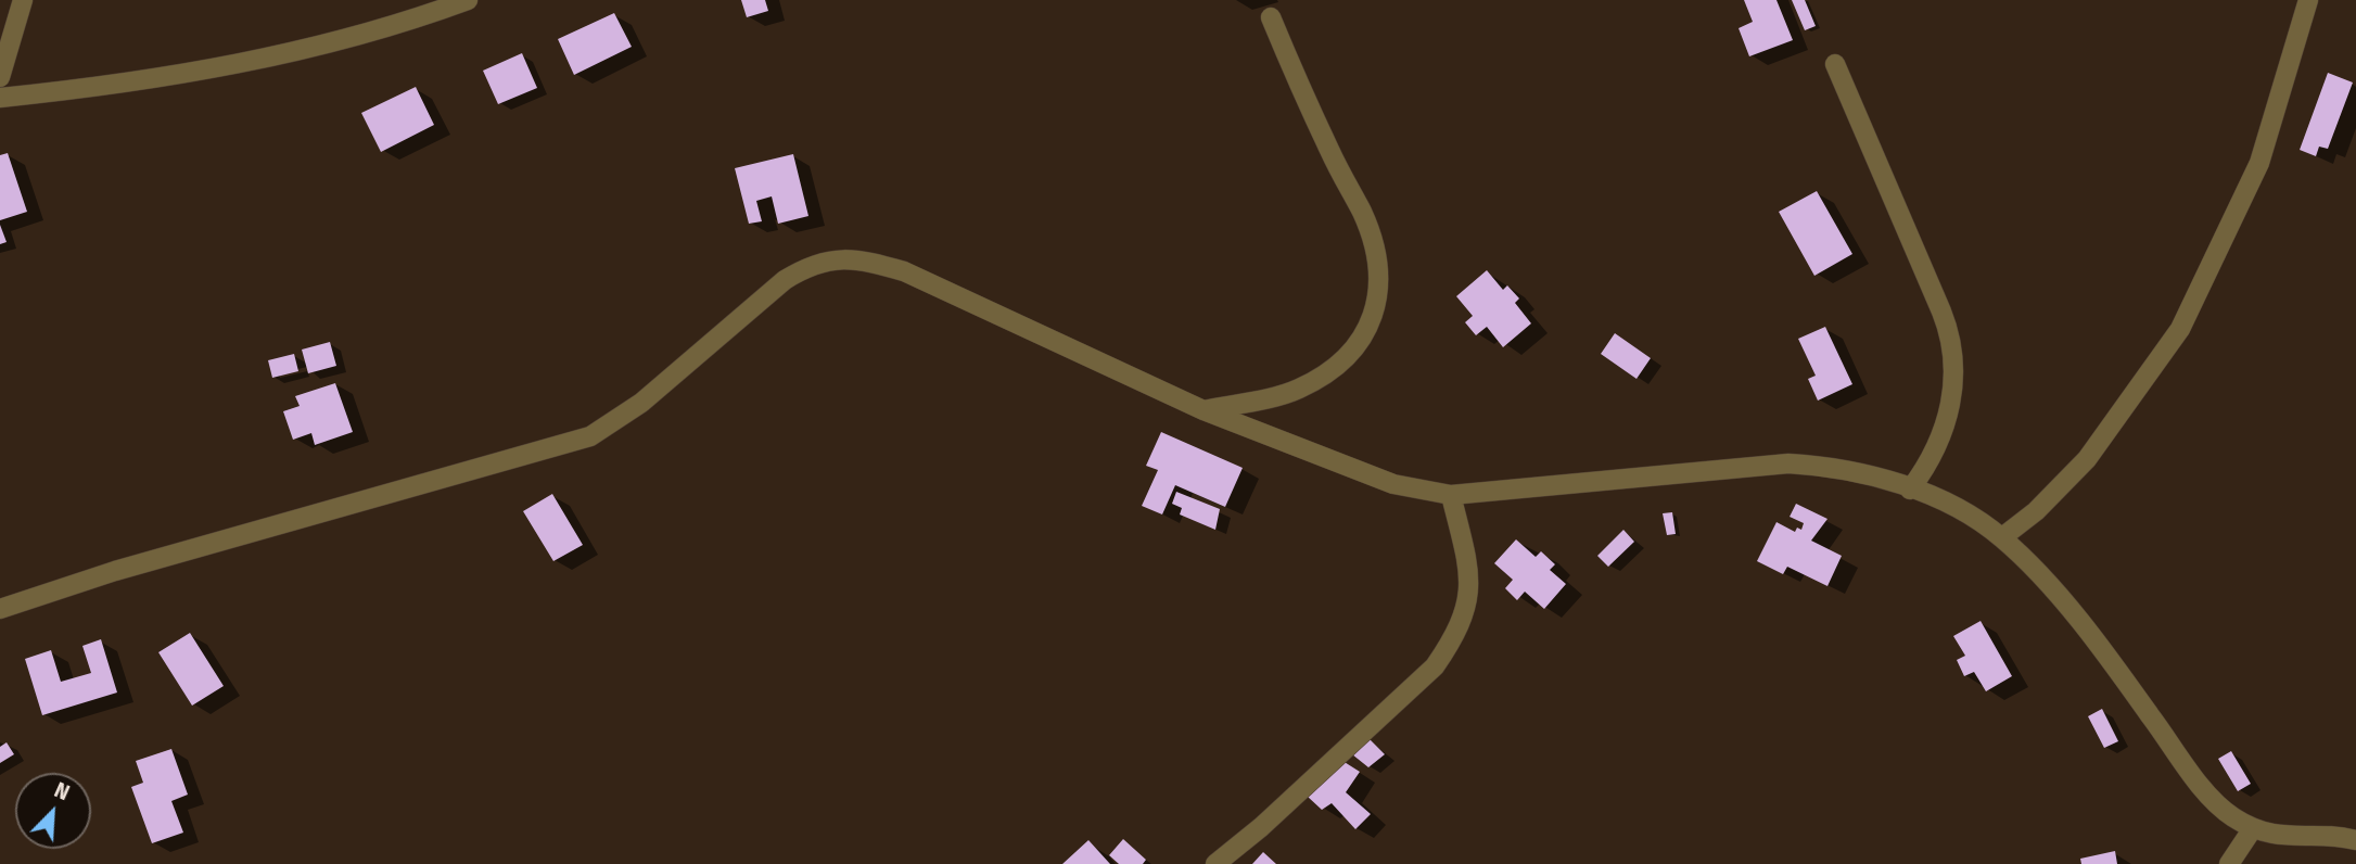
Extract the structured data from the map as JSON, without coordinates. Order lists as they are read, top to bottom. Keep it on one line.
{"north":"top right"}
